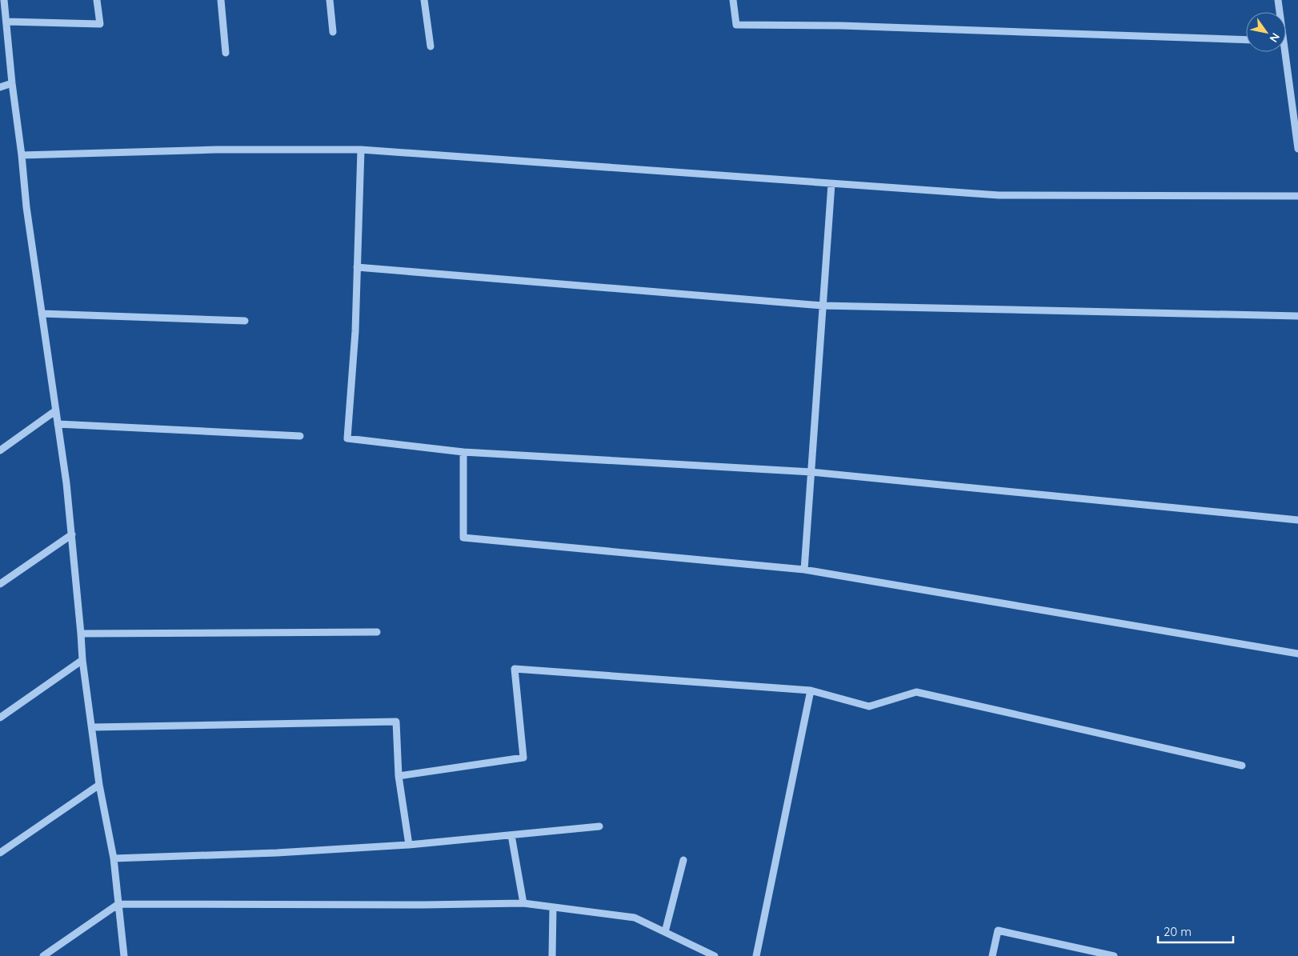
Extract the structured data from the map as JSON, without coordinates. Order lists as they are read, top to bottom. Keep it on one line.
{"scale_bar":"20 m","north":"bottom right"}
